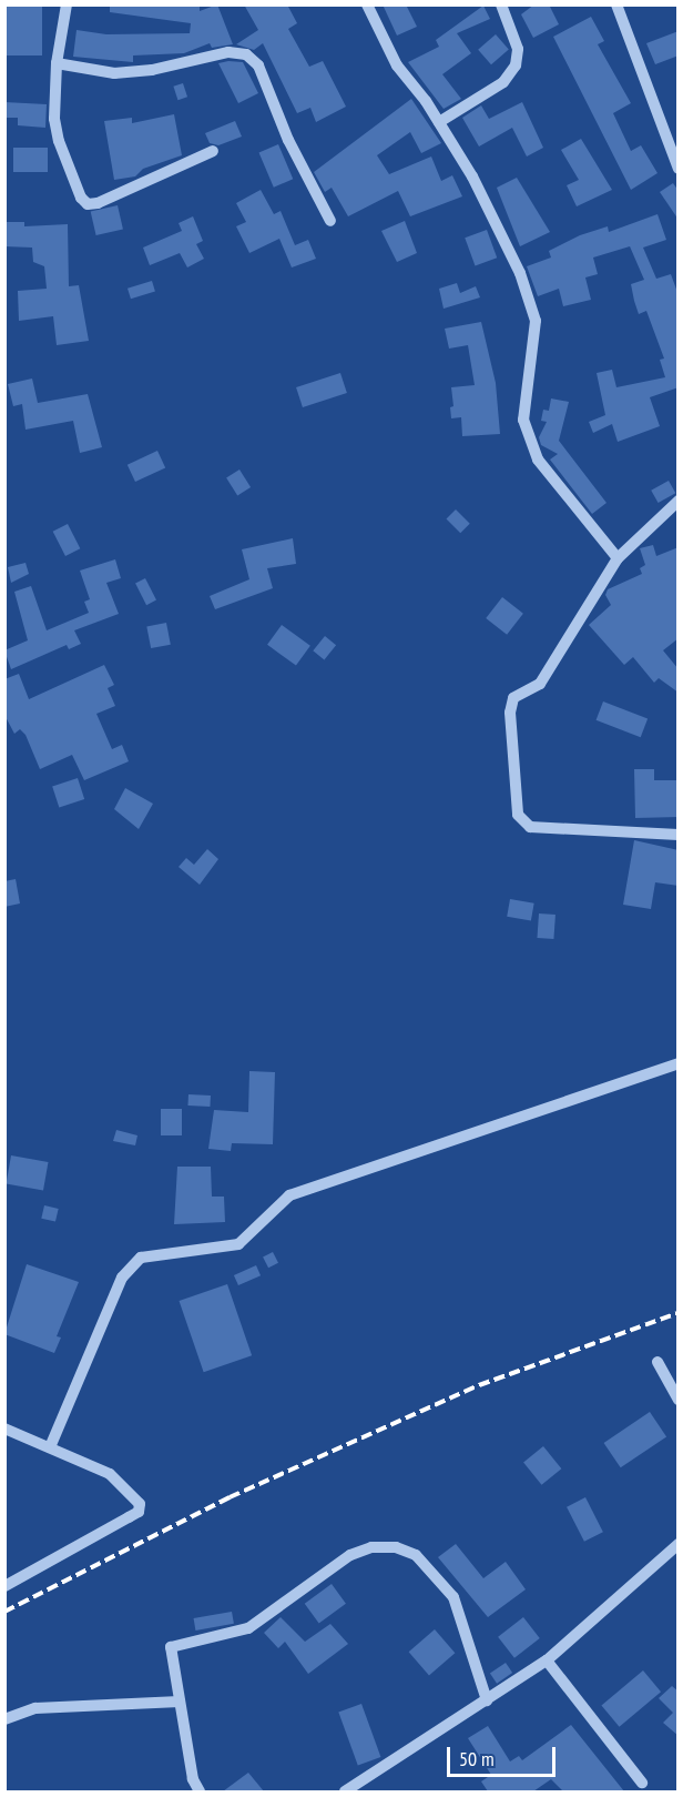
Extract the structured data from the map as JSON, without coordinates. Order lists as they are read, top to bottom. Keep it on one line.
{"scale_bar":"50 m"}
